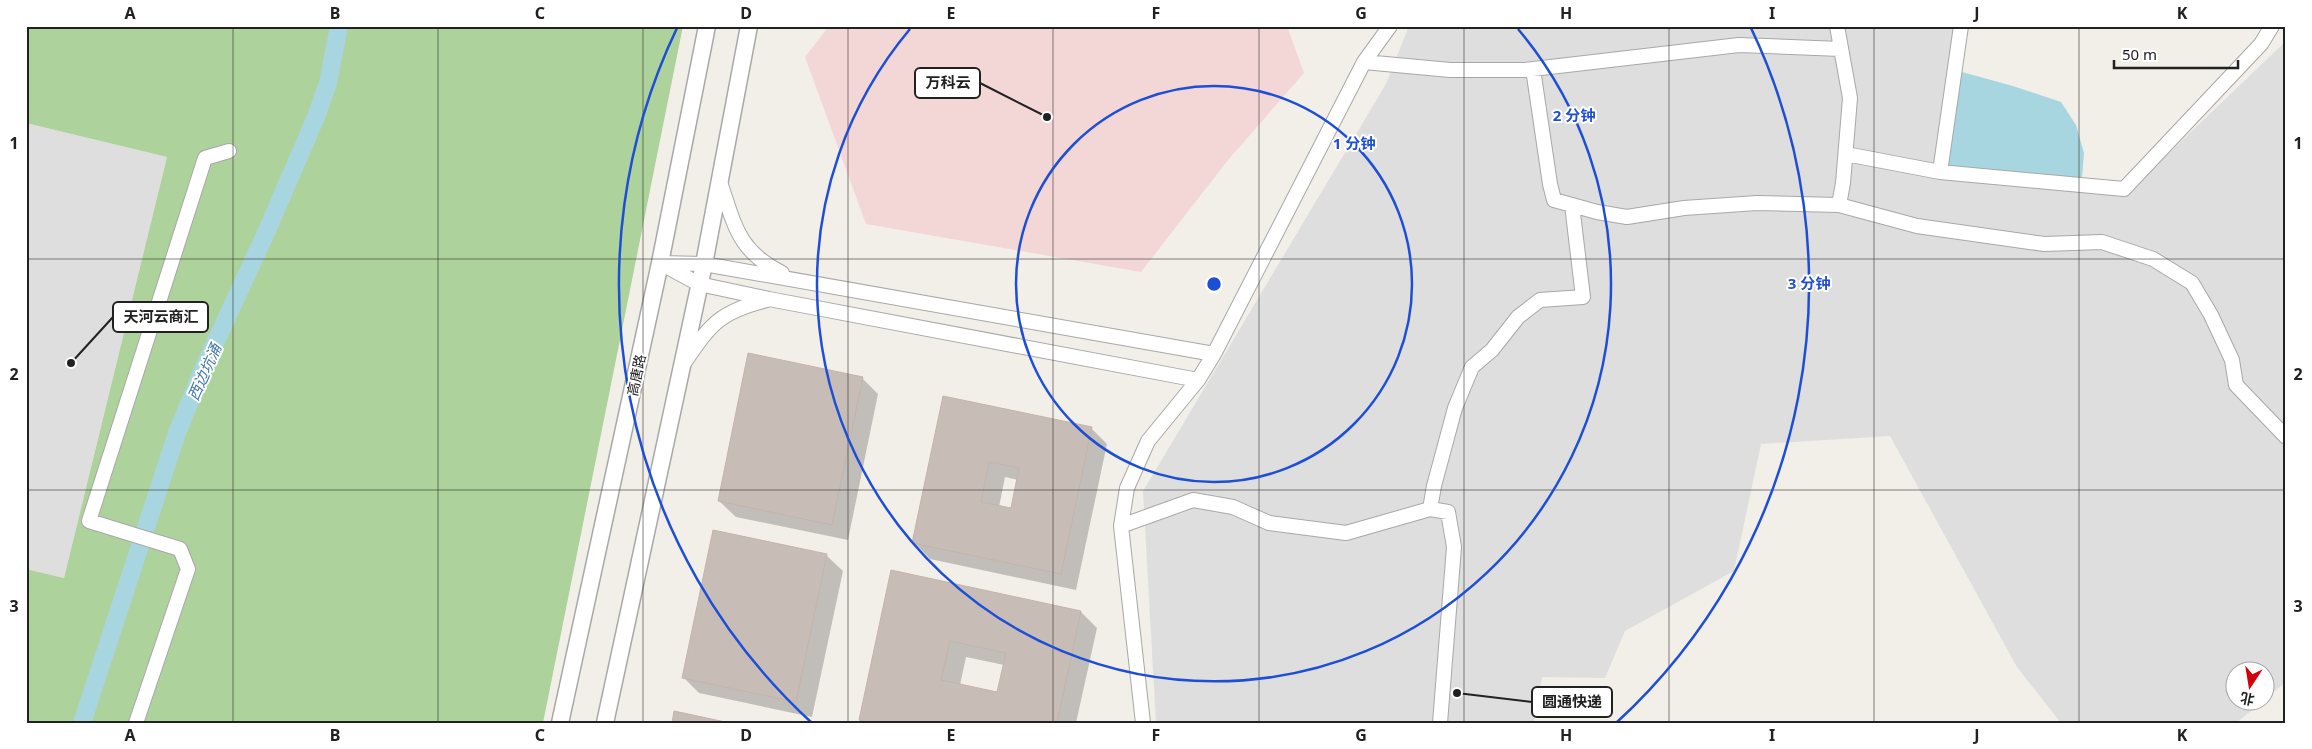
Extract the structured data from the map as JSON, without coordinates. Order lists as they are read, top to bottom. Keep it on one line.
{"streets":{"street":["高唐路"]},"water":["西边坑涌"],"places":["万科云","天河云商汇","圆通快递"],"scale_bar":"50 m","north":"bottom","grid":{"columns":["A","B","C","D","E","F","G","H","I","J","K"],"rows":["1","2","3"]},"rings":["2 分钟","1 分钟","3 分钟"]}
